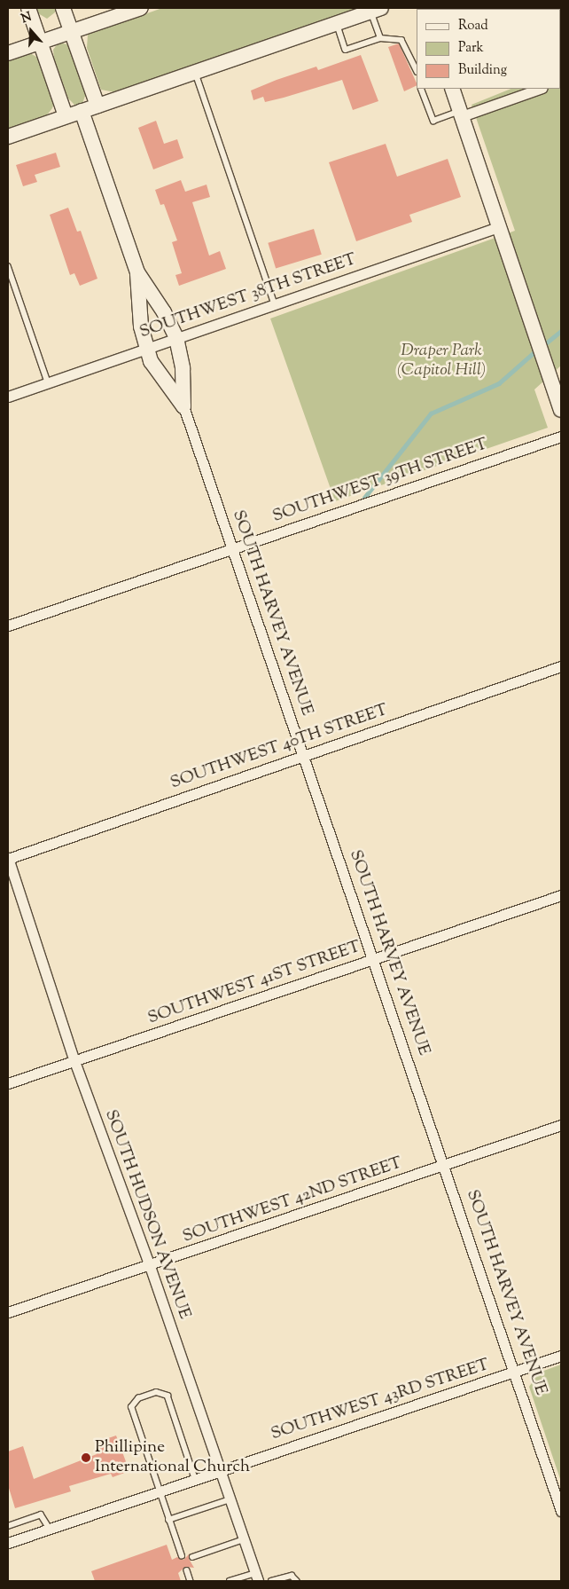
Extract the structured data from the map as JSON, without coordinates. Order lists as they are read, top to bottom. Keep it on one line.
{"streets":{"street":["SOUTHWEST 38TH STREET","SOUTHWEST 39TH STREET","SOUTH HARVEY AVENUE","SOUTHWEST 40TH STREET","SOUTHWEST 41ST STREET","SOUTHWEST 42ND STREET","SOUTH HUDSON AVENUE","SOUTHWEST 43RD STREET"]},"crossings":[["SOUTHWEST 38TH STREET","SOUTH HARVEY AVENUE"],["SOUTHWEST 39TH STREET","SOUTH HARVEY AVENUE"],["SOUTH HARVEY AVENUE","SOUTHWEST 40TH STREET"],["SOUTH HARVEY AVENUE","SOUTHWEST 41ST STREET"],["SOUTH HARVEY AVENUE","SOUTHWEST 42ND STREET"],["SOUTH HARVEY AVENUE","SOUTHWEST 43RD STREET"],["SOUTHWEST 40TH STREET","SOUTH HUDSON AVENUE"],["SOUTHWEST 41ST STREET","SOUTH HUDSON AVENUE"],["SOUTHWEST 42ND STREET","SOUTH HUDSON AVENUE"],["SOUTH HUDSON AVENUE","SOUTHWEST 43RD STREET"]],"parks":["Draper Park (Capitol Hill)"],"places":["Phillipine International Church"],"legend":["Road","Park","Building"],"north":"top"}
